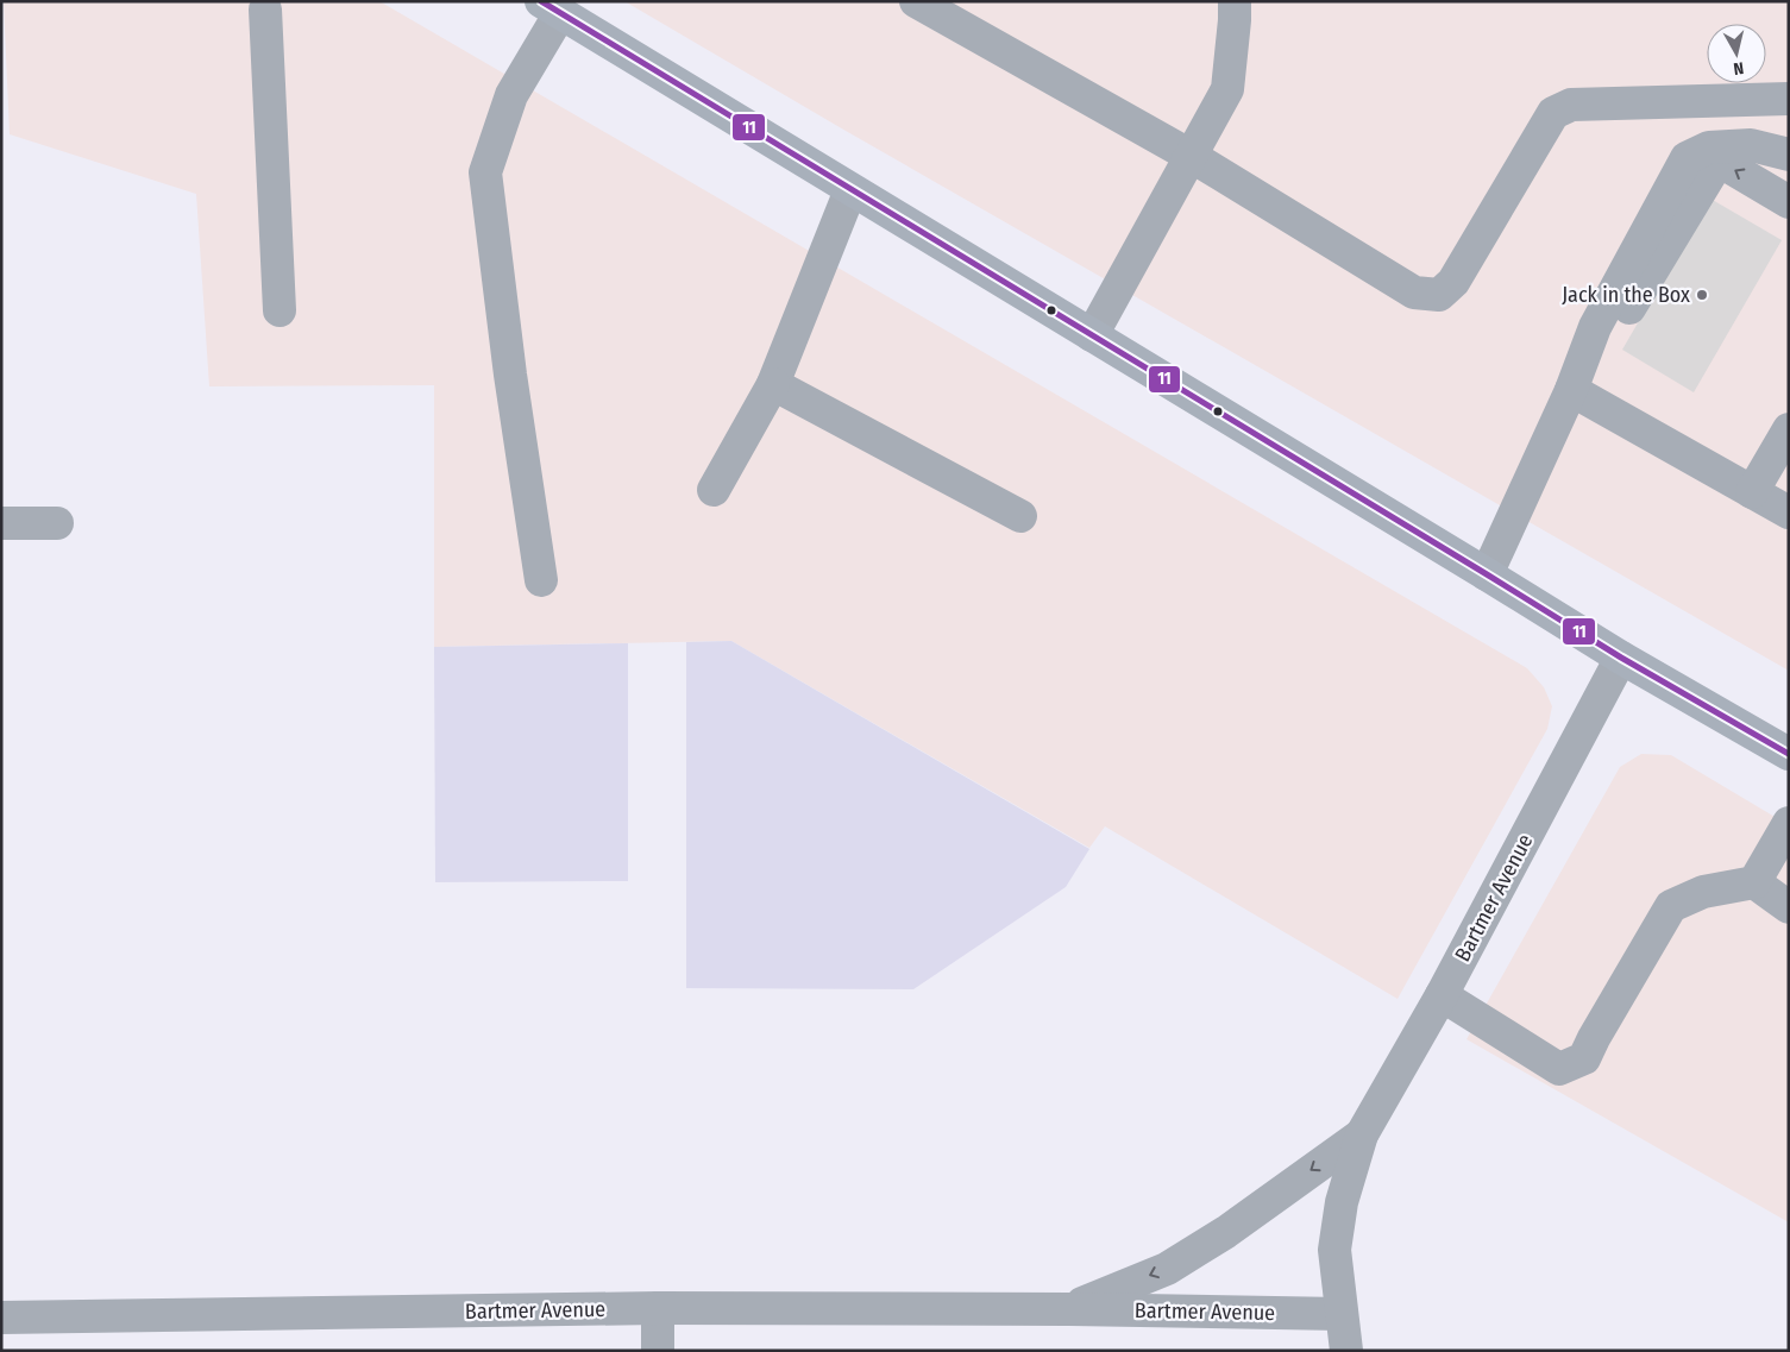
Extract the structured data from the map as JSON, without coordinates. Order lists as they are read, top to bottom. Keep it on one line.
{"streets":{"street":["Bartmer Avenue"]},"places":["Jack in the Box"],"lines":["transit line 11"],"north":"bottom"}
